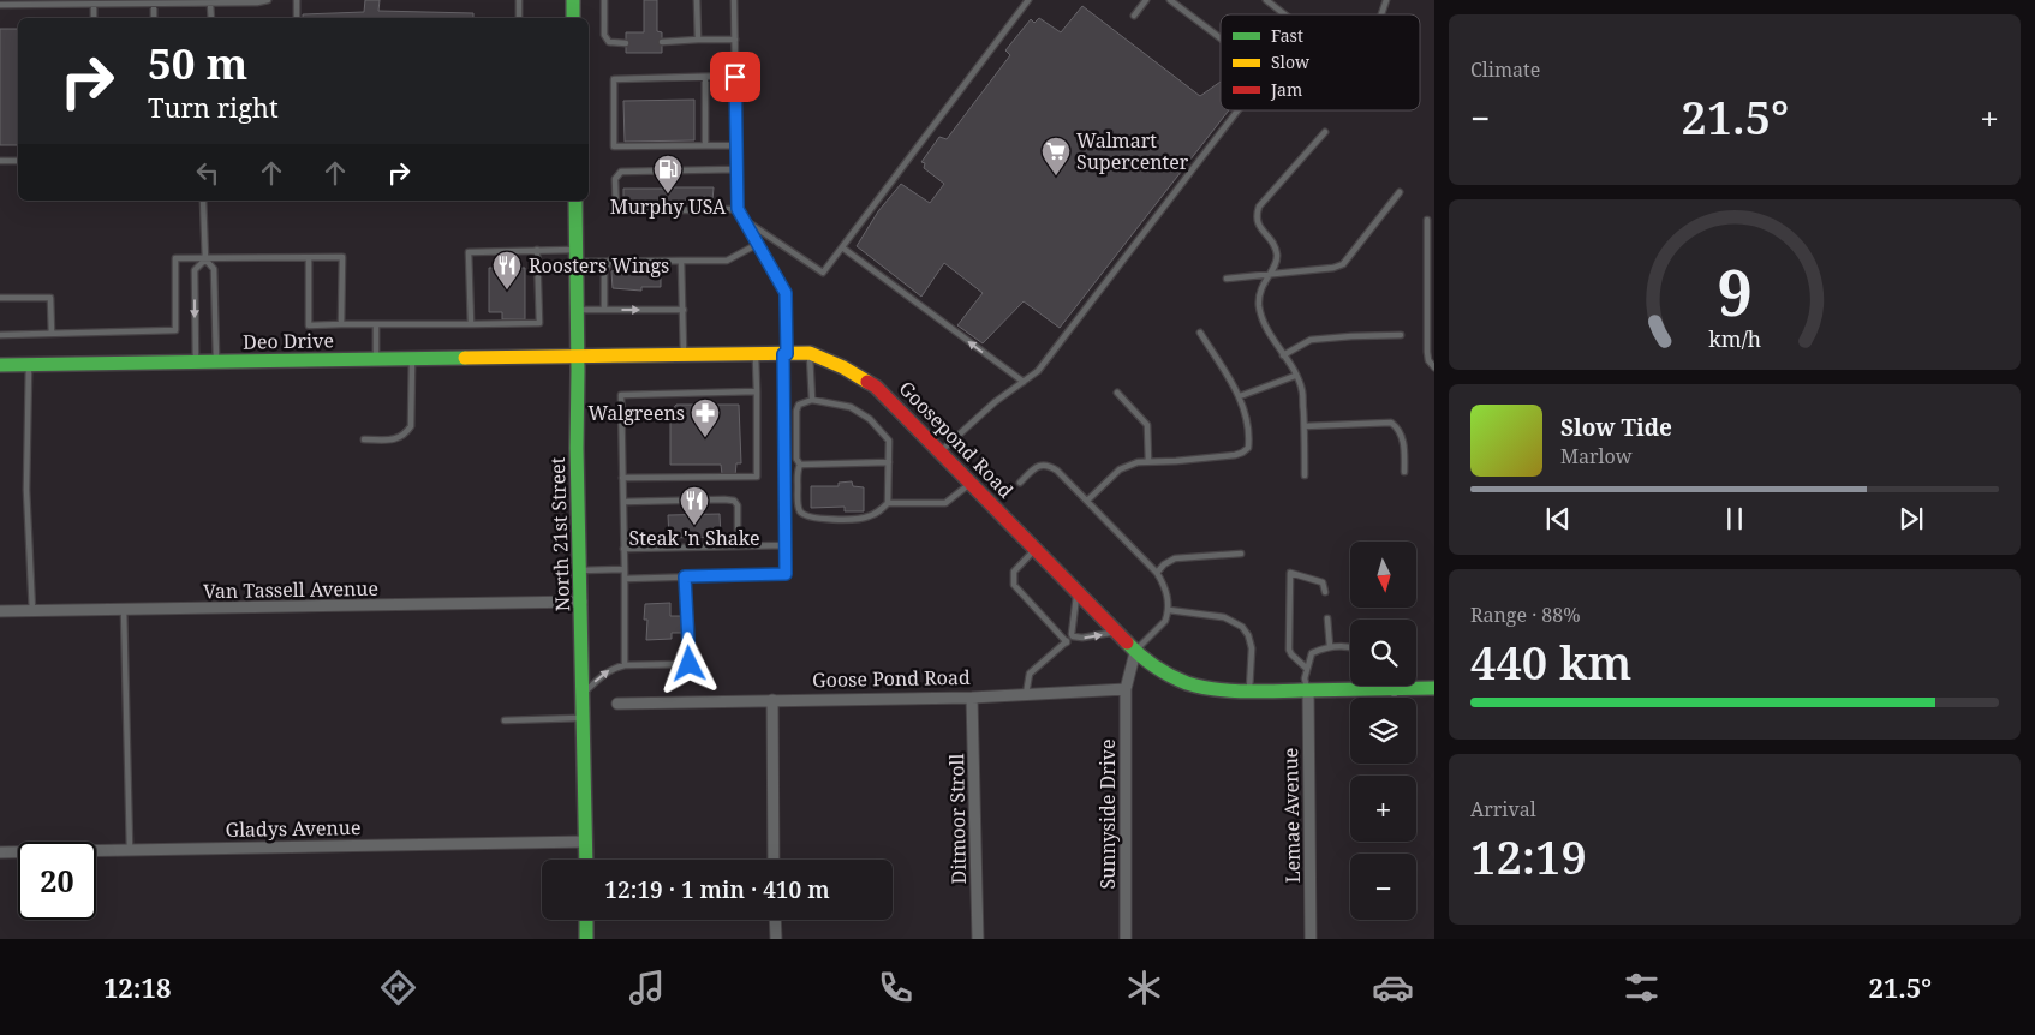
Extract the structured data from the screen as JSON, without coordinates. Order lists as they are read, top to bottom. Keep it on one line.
{"streets":{"street":["Deo Drive","Goosepond Road","North 21st Street","Van Tassell Avenue","Goose Pond Road","Sunnyside Drive","Lemae Avenue","Ditmoor Stroll","Gladys Avenue"]},"crossings":[["Deo Drive","Goosepond Road"],["Deo Drive","North 21st Street"],["Goosepond Road","North 21st Street"],["North 21st Street","Van Tassell Avenue"],["North 21st Street","Gladys Avenue"],["Goose Pond Road","Sunnyside Drive"],["Goose Pond Road","Ditmoor Stroll"]],"places":{"supermarket":["Walmart Supercenter"],"fuel station":["Murphy USA"],"restaurant":["Roosters Wings","Steak 'n Shake"],"pharmacy":["Walgreens"]},"legend":["Fast","Slow","Jam"],"north":"bottom","page":{"tile":["Climate",["Range · 88%","440 km"],["Arrival","12:19"]],"turn":["50 m","Turn right"],"heat":["−","21.5°","+"],"song":["Slow Tide","Marlow"],"map_buttons":["+","−"],"limit":"20","trip":"12:19 · 1 min · 410 m","tabs":["12:18","21.5°"],"gauge":["9","km/h"]}}
